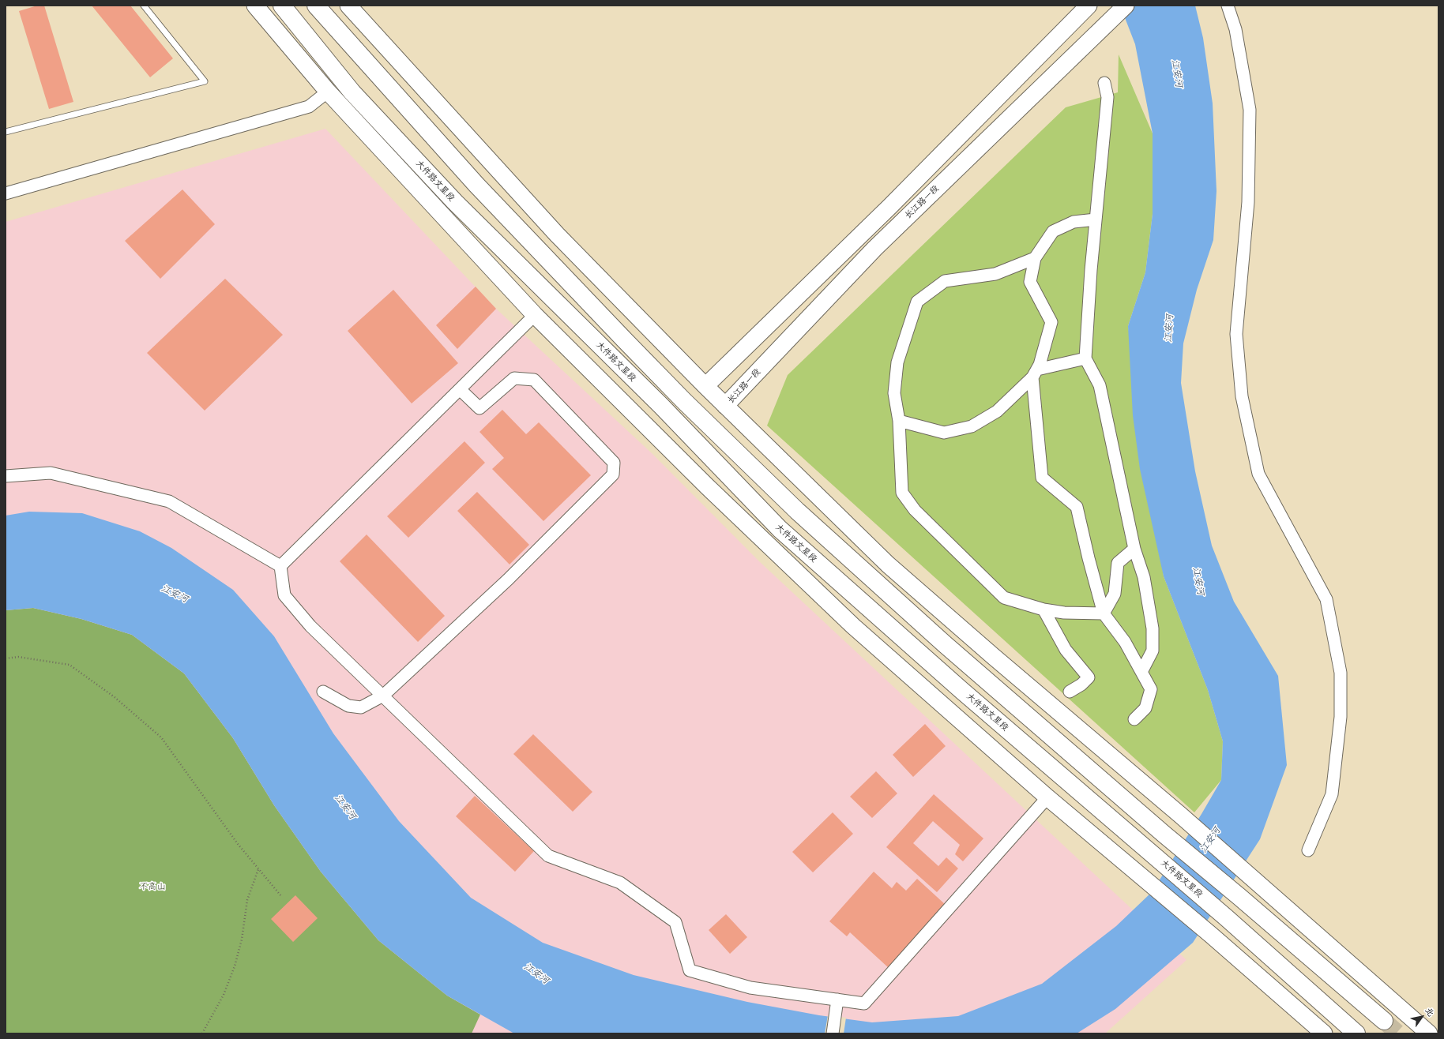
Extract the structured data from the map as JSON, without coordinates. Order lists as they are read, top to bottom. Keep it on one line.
{"streets":{"main road":["大件路文星段"],"street":["长江路一段"]},"water":["江安河"],"parks":["不高山"],"north":"top right"}
